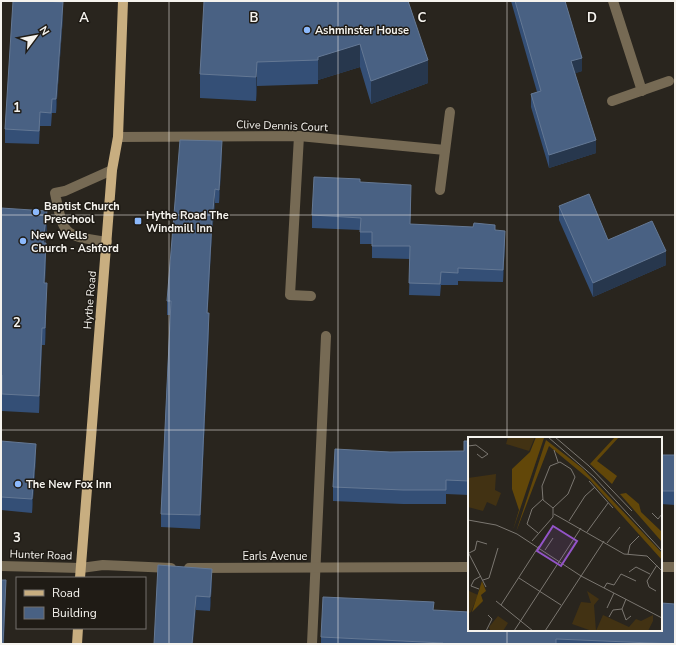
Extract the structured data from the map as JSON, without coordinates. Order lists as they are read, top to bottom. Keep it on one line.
{"streets":{"main road":["Hythe Road"],"street":["Clive Dennis Court","Hunter Road","Earls Avenue"]},"crossings":[["Clive Dennis Court","Hythe Road"],["Hythe Road","Hunter Road"],["Hythe Road","Earls Avenue"],["Hunter Road","Earls Avenue"]],"places":{"other":["Ashminster House","Baptist Church Preschool","New Wells Church - Ashford","The New Fox Inn"],"transit":["Hythe Road The Windmill Inn"]},"legend":["Road","Building"],"north":"top right","grid":{"columns":["A","B","C","D"],"rows":["1","2","3"]}}
